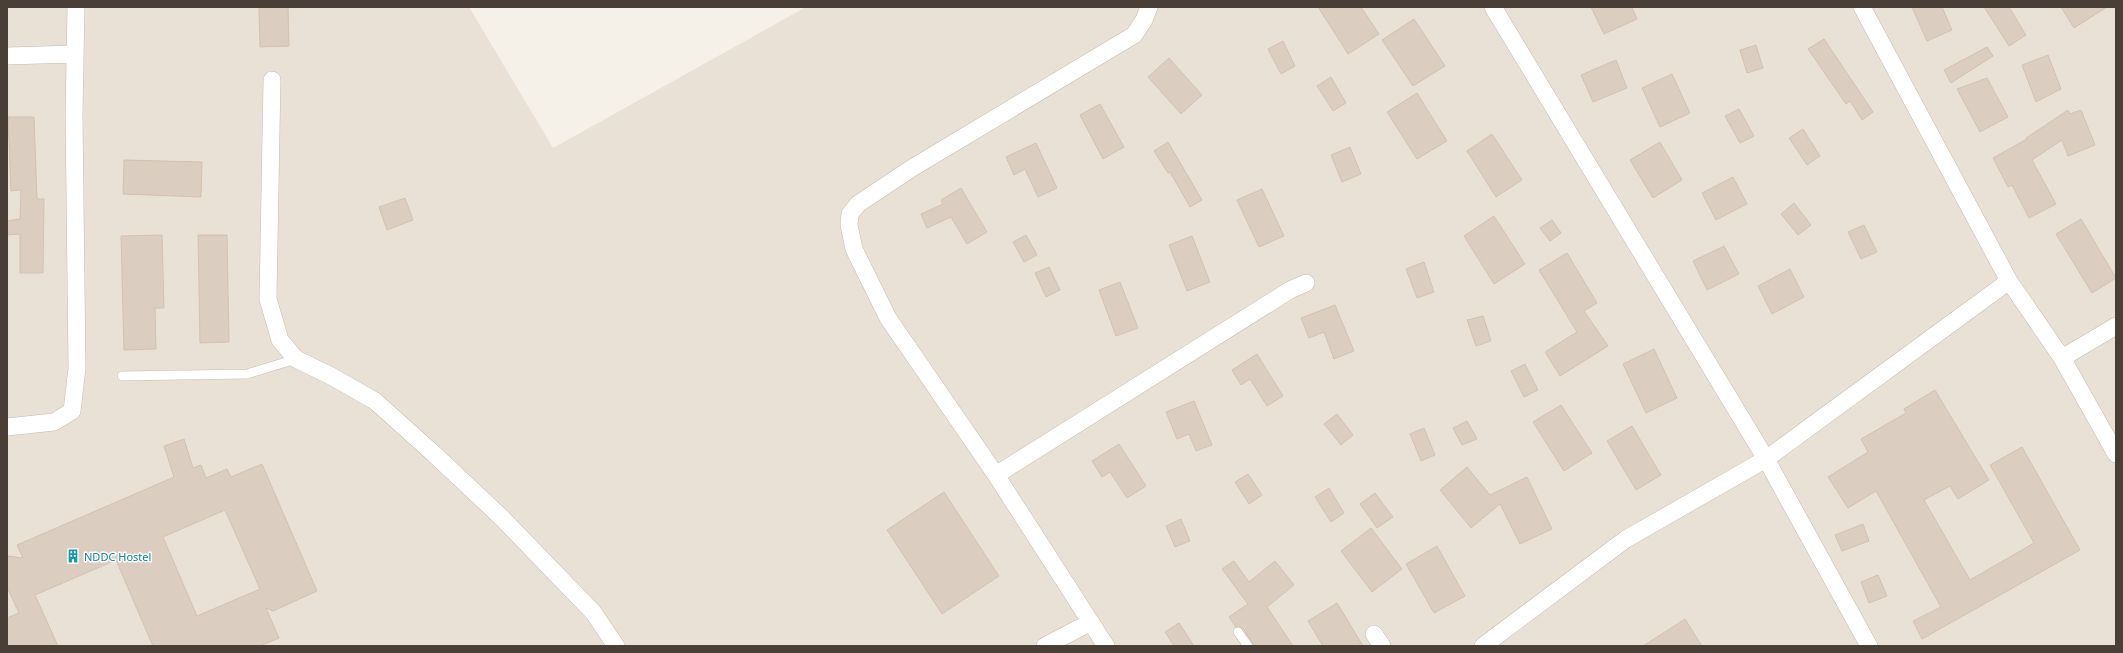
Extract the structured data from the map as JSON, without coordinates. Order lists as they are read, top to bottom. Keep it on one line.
{"places":{"building":["NDDC Hostel"]}}
